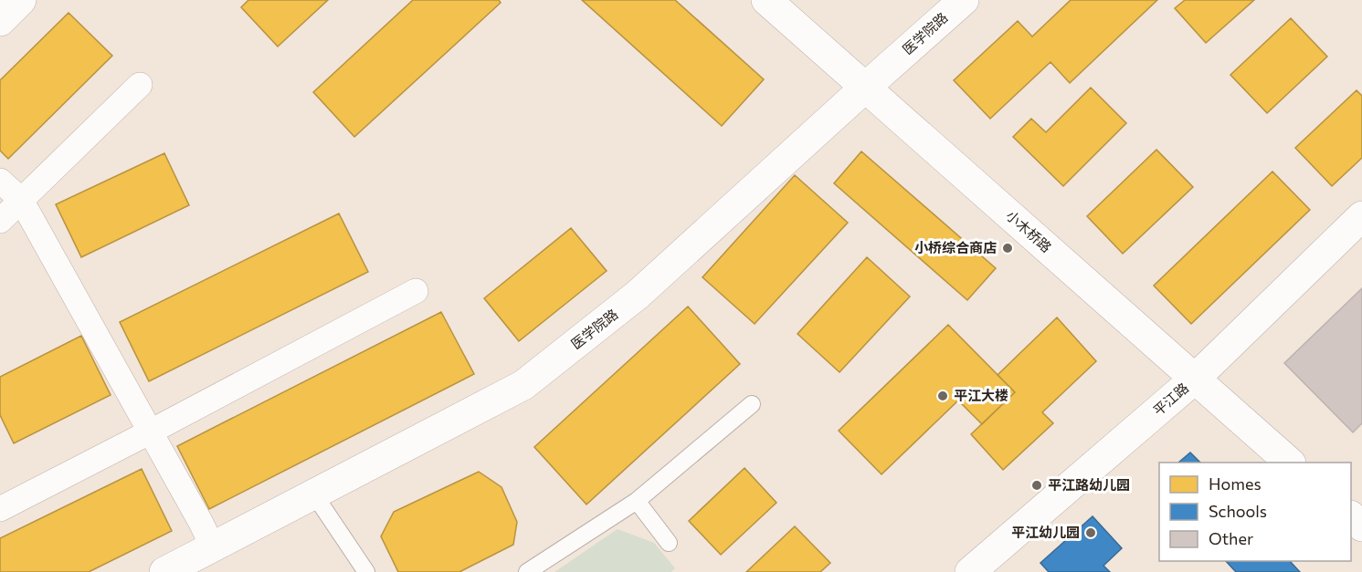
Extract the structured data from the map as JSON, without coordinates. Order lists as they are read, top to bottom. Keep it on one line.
{"streets":{"street":["医学院路","小木桥路","平江路"]},"crossings":[["医学院路","小木桥路"],["小木桥路","平江路"]],"places":["小桥综合商店","平江大楼","平江路幼儿园","平江幼儿园"],"legend":["Homes","Schools","Other"]}
